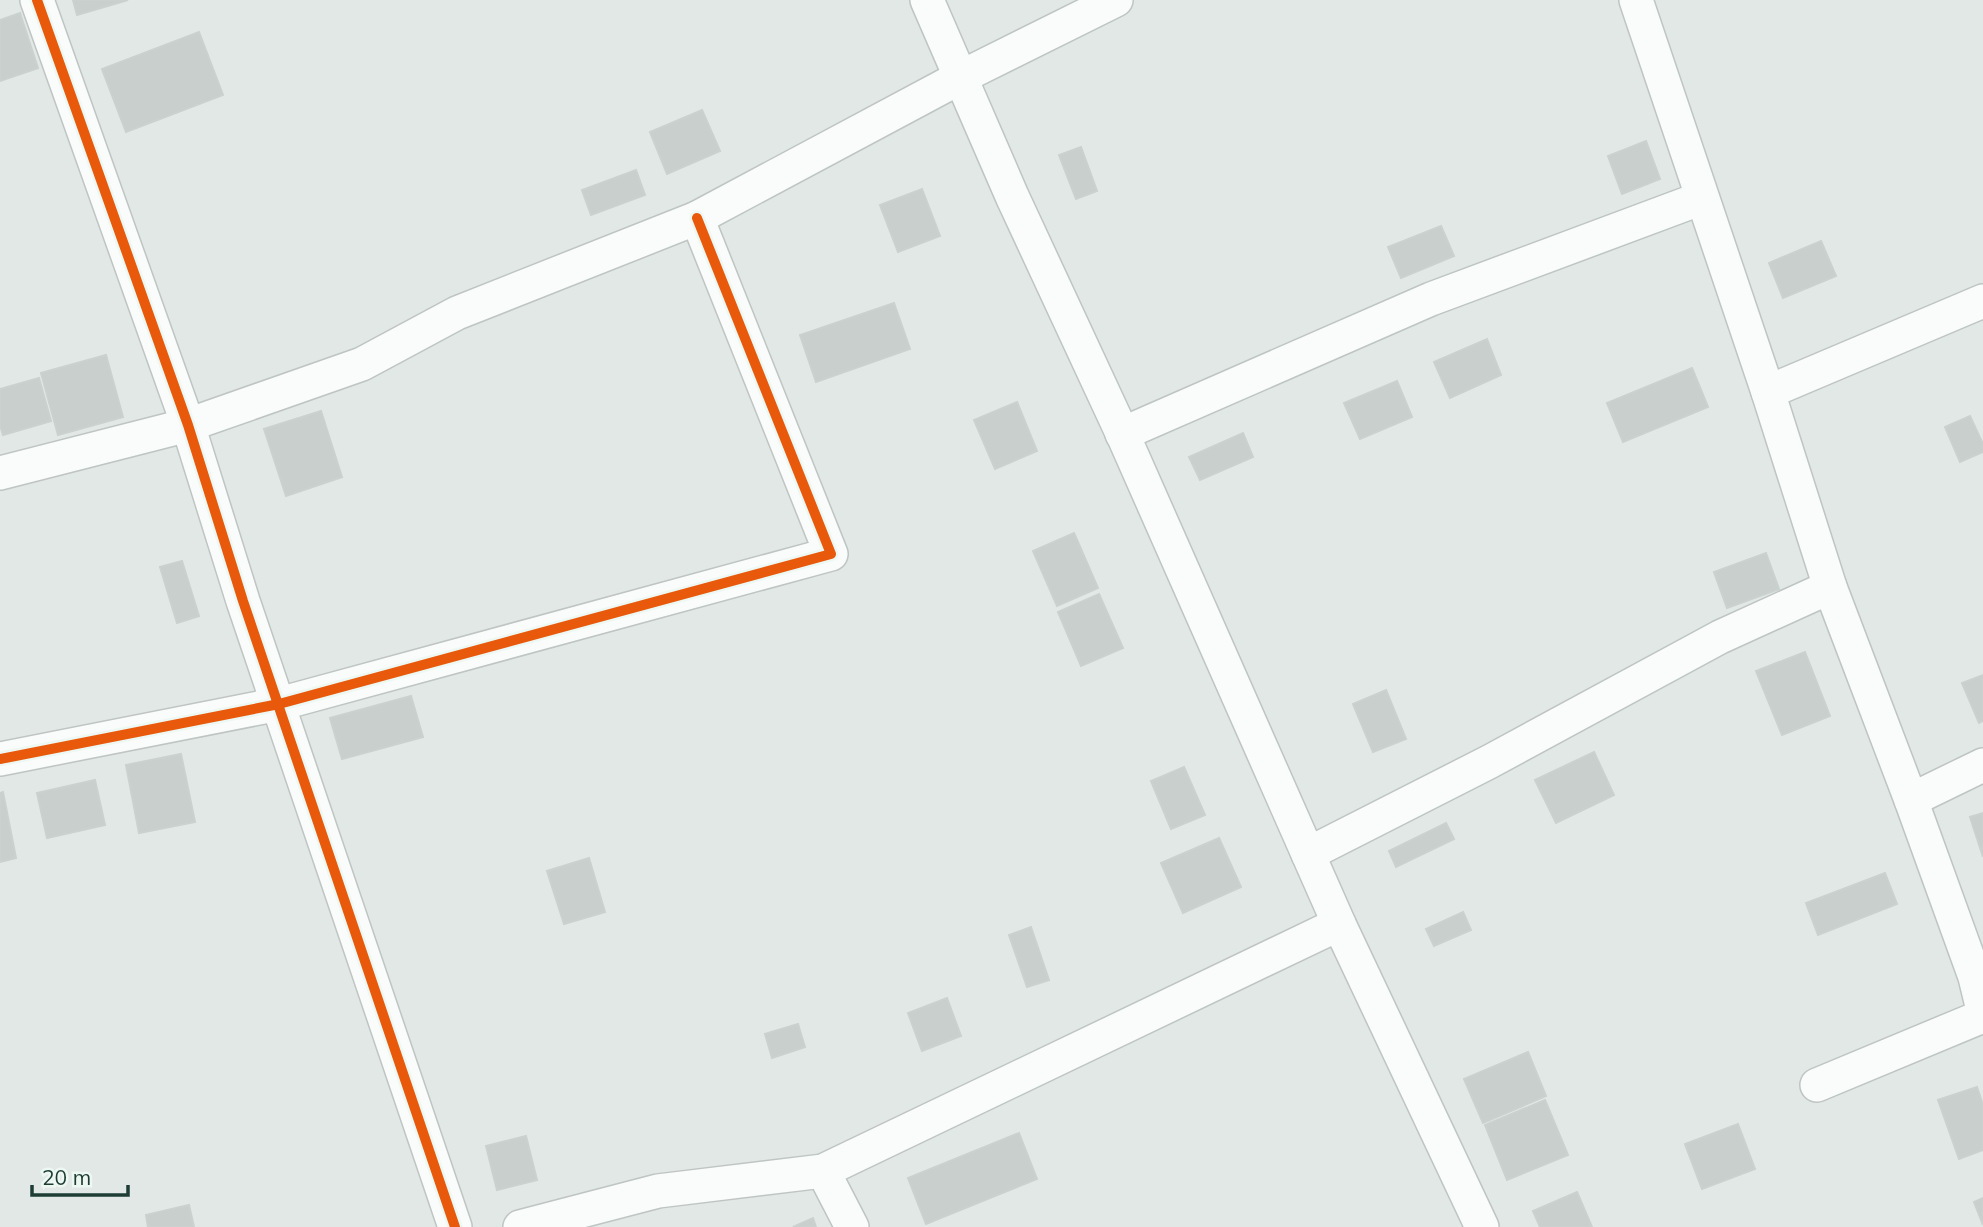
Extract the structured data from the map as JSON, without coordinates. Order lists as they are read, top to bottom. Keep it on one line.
{"scale_bar":"20 m"}
